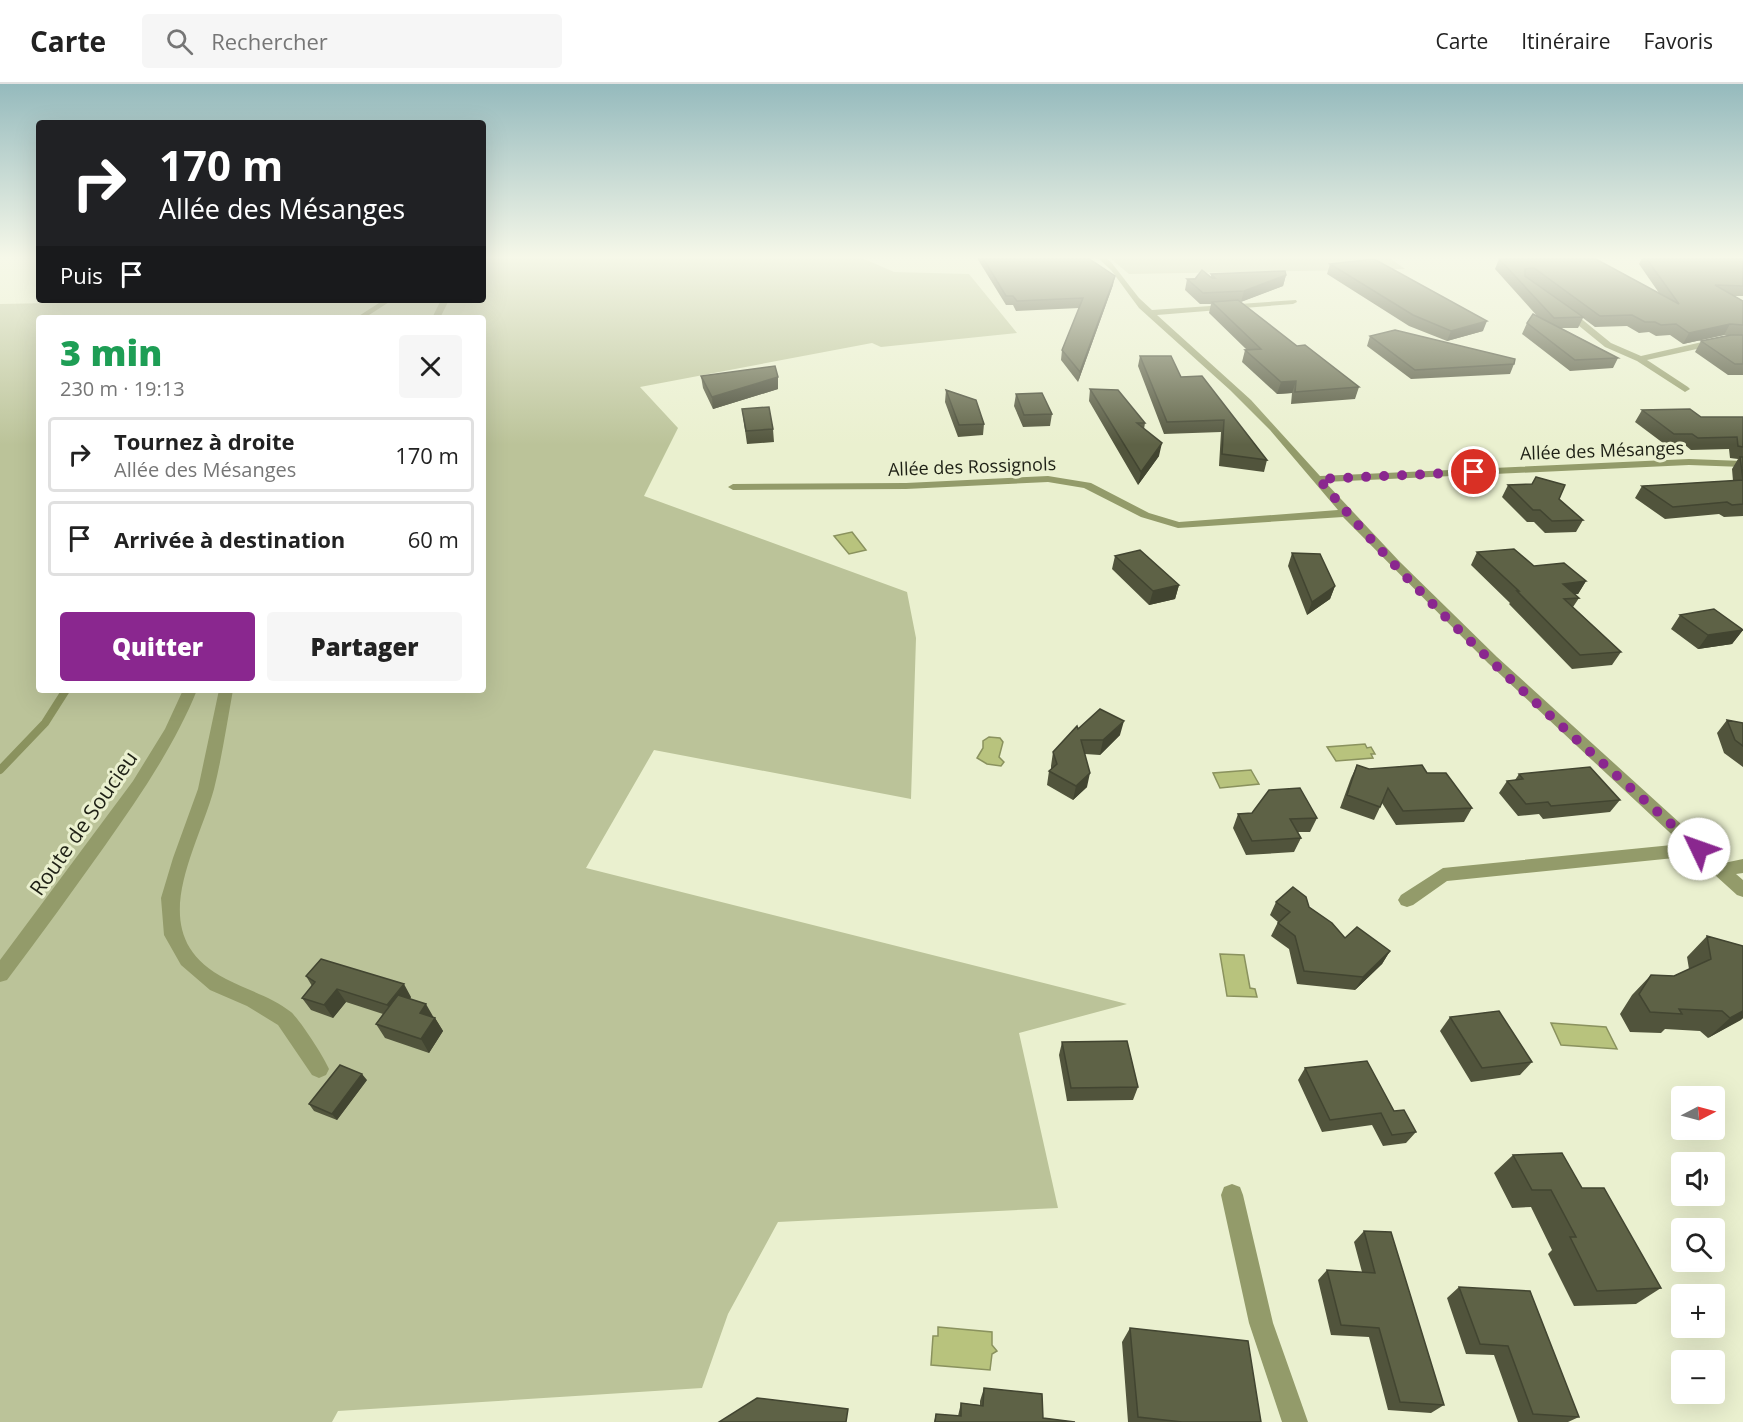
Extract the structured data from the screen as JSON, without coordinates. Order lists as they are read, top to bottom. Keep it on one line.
{"streets":{"street":["Allée des Mésanges","Allée des Rossignols","Route de Soucieu"]},"north":"right","page":{"header":"Carte","search":"Rechercher","nav":["Carte","Itinéraire","Favoris"],"turn":["170 m","Allée des Mésanges"],"then":"Puis","heading":["3 min","230 m · 19:13"],"list":[{"name":"Tournez à droite","note":"Allée des Mésanges","value":"170 m"},{"name":"Arrivée à destination","value":"60 m"}],"buttons":["Quitter","Partager"],"map_buttons":["+","−"]}}
